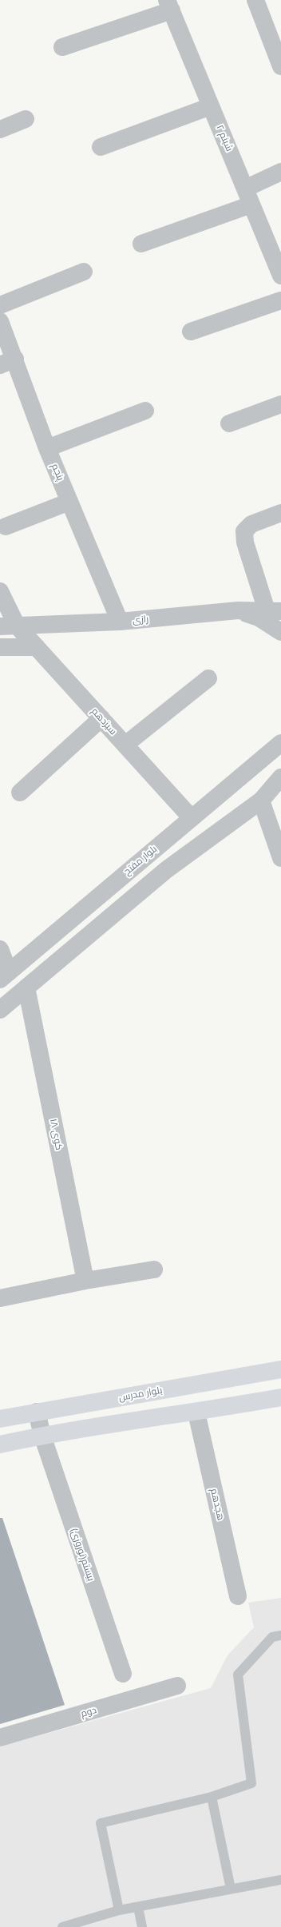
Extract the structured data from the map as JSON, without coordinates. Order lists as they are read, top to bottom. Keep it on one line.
{"streets":{"main road":["بلوار مدرس"],"street":["شبنم ۲","پنجم","رازی","سیزدهم","بلوار مفتح","کوی ۱۸","هجدهم","بیستم(نوروزی)","دوم"]},"crossings":[["پنجم","رازی"],["رازی","سیزدهم"],["سیزدهم","بلوار مفتح"],["بلوار مدرس","بیستم(نوروزی)"]]}
